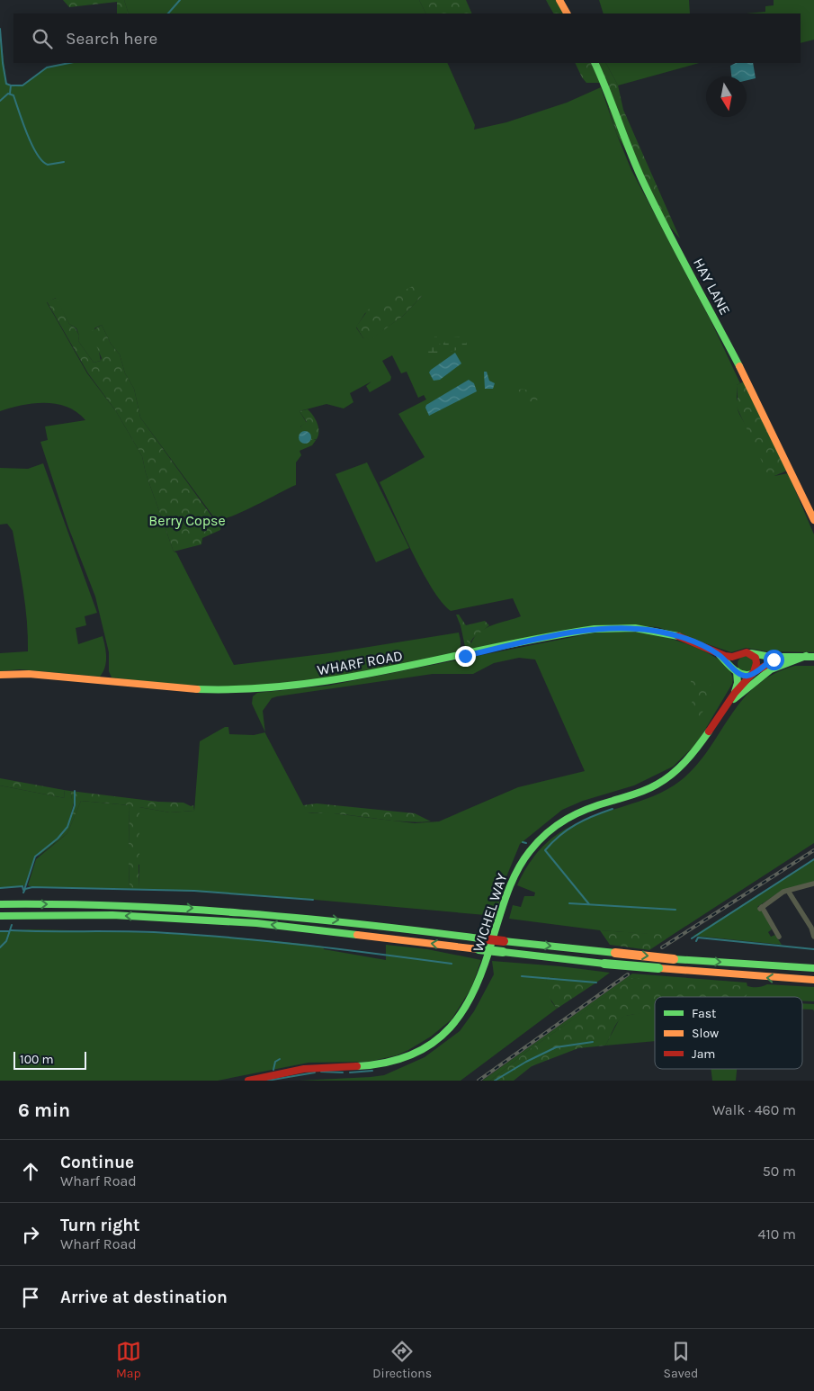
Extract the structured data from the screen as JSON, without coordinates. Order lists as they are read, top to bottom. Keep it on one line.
{"streets":{"main road":["HAY LANE","WHARF ROAD","WICHEL WAY"]},"crossings":[["WHARF ROAD","WICHEL WAY"]],"parks":["Berry Copse"],"legend":["Fast","Slow","Jam"],"scale_bar":"100 m","north":"bottom","page":{"search":"Search here","scale":"100 m","heading":["6 min","Walk · 460 m"],"list":[["Continue","Wharf Road","50 m"],["Turn right","Wharf Road","410 m"],"Arrive at destination"],"nav":["Map","Directions","Saved"]}}
